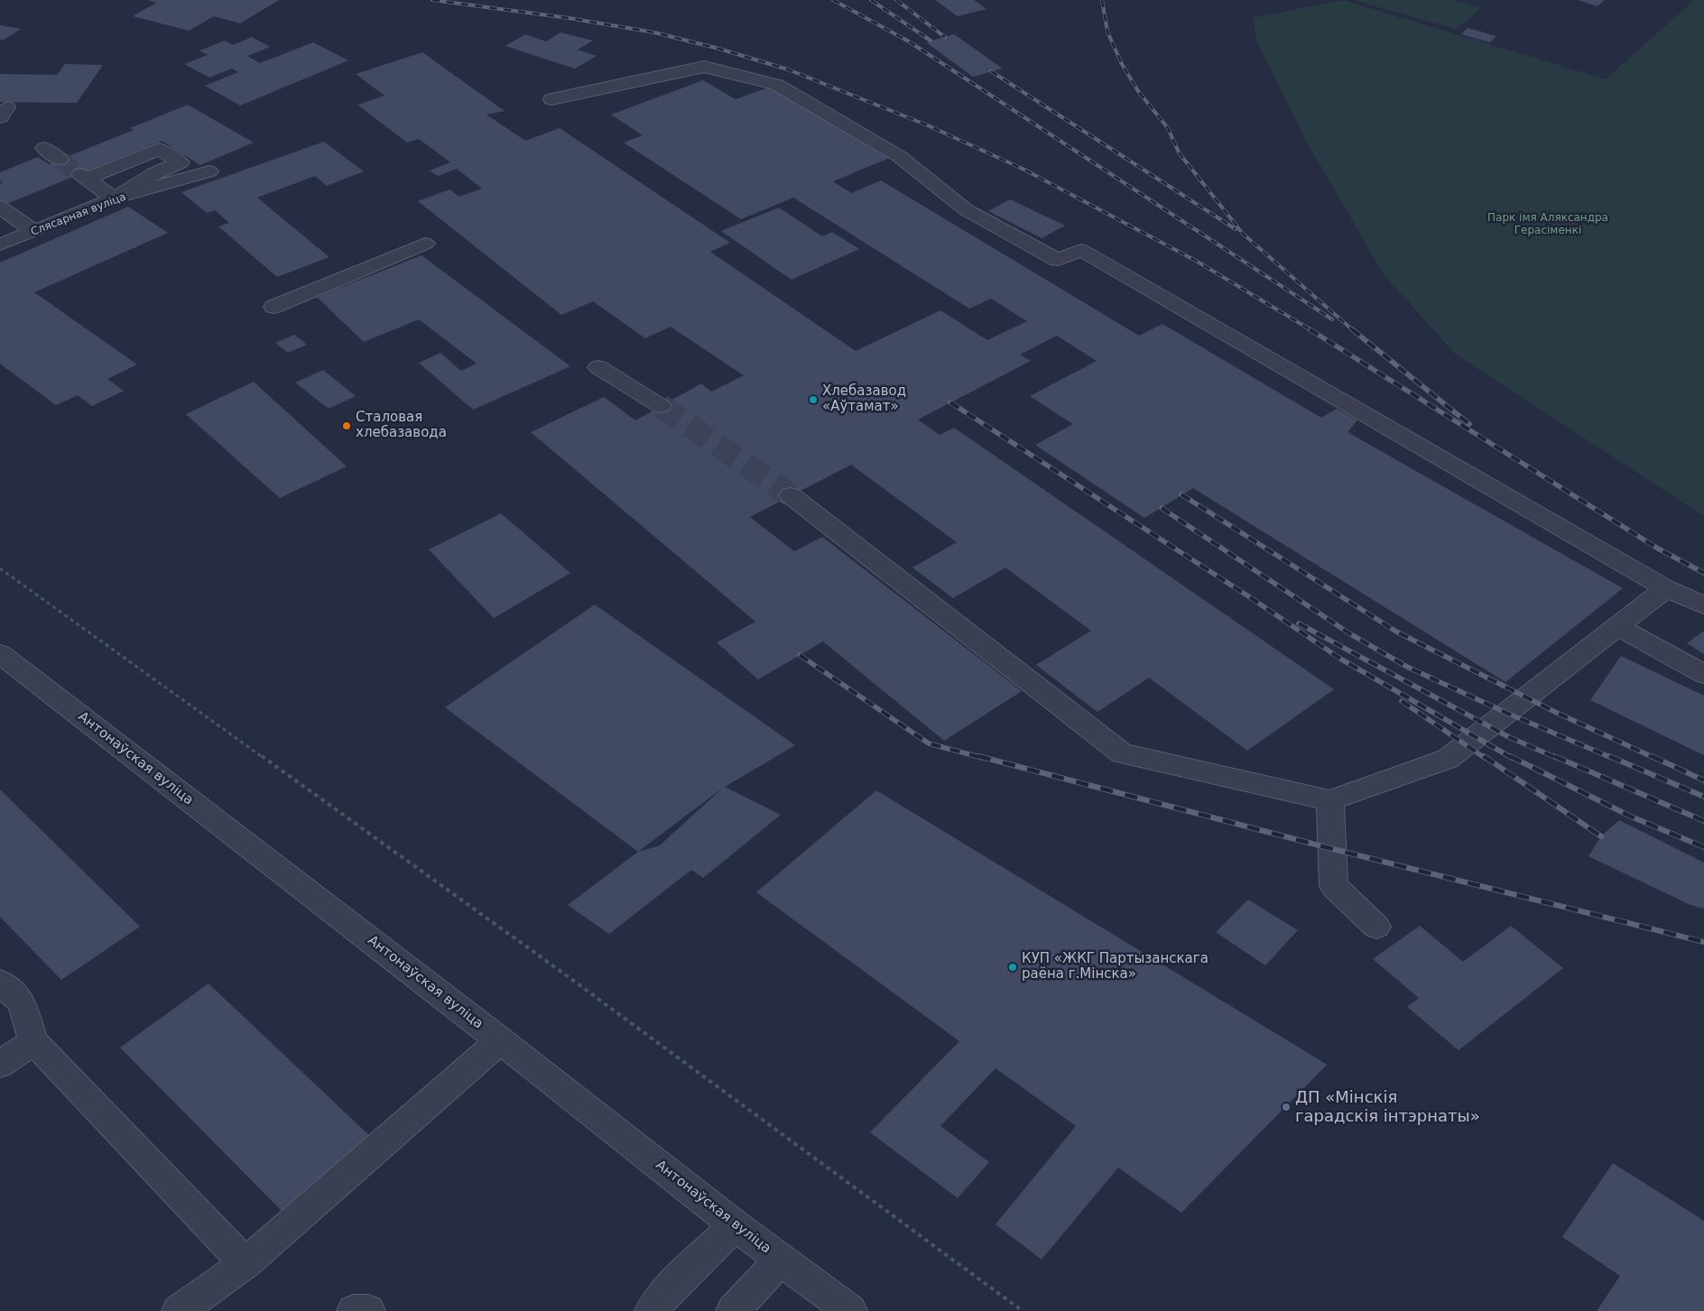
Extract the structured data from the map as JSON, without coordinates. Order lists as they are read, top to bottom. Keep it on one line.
{"streets":{"street":["Слясарная вуліца","Антонаўская вуліца"]},"parks":["Парк імя Аляксандра Герасіменкі"],"places":["Хлебазавод «Аўтамат»","Сталовая хлебазавода","КУП «ЖКГ Партызанскага раёна г.Мінска»","ДП «Мінскія гарадскія інтэрнаты»"]}
